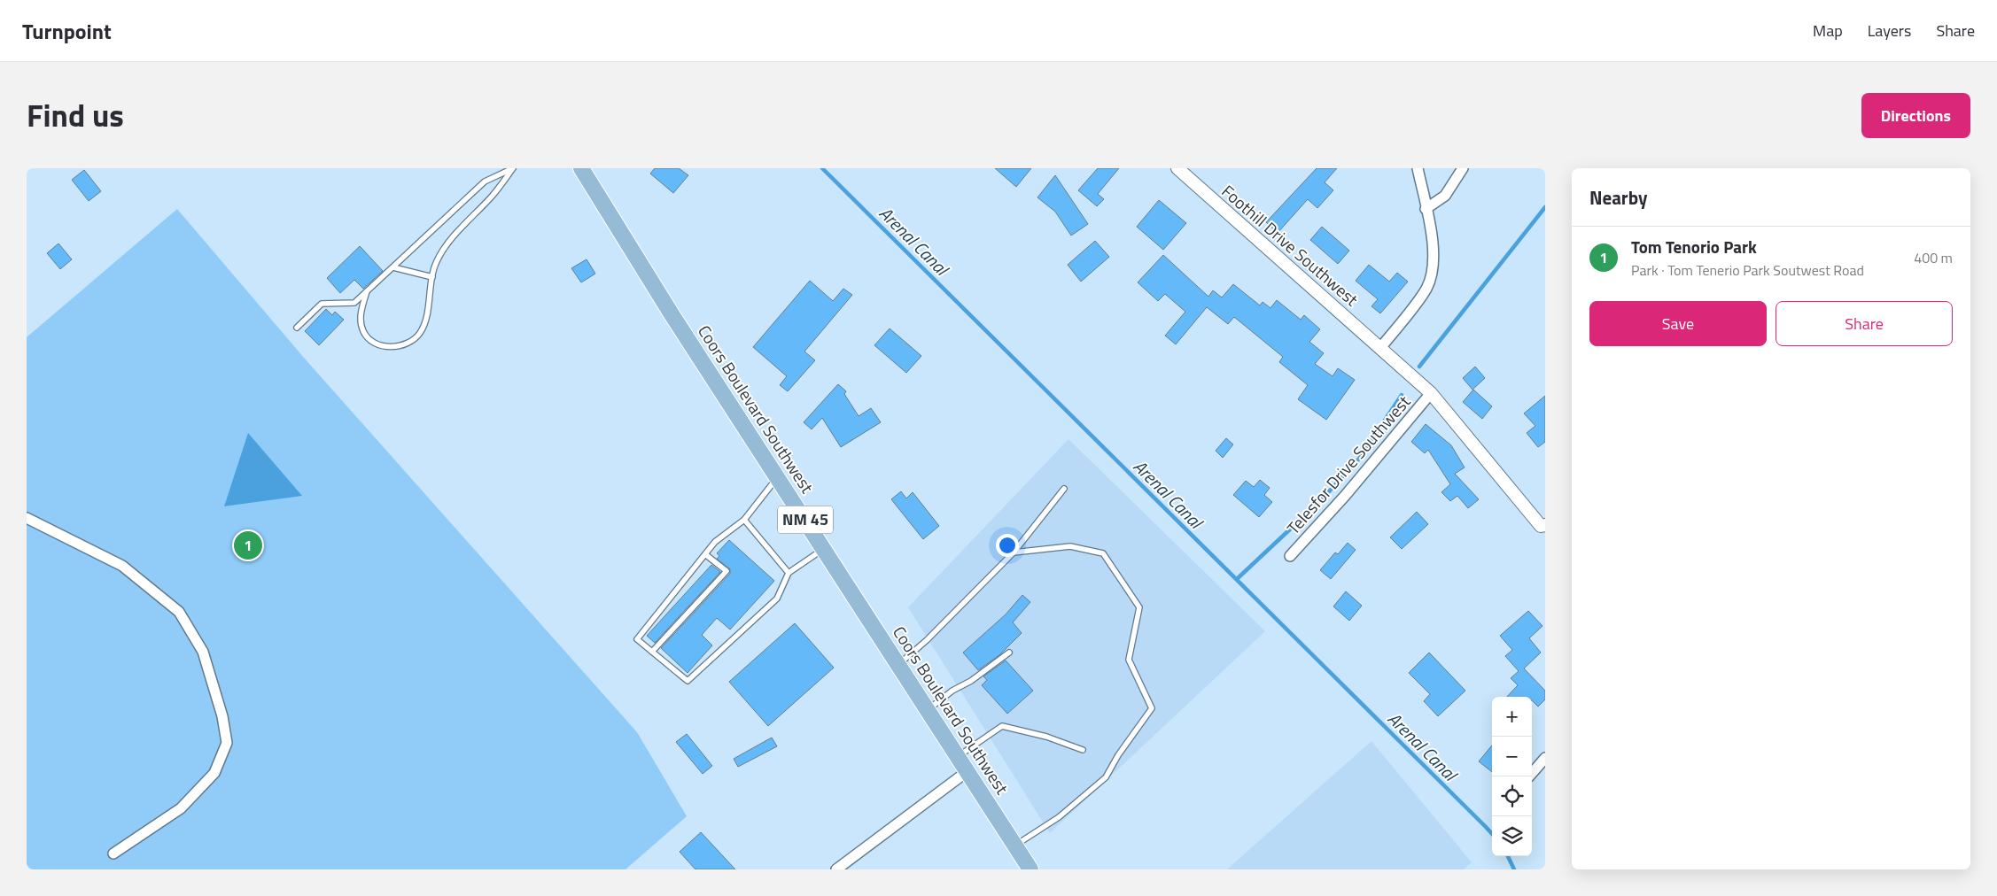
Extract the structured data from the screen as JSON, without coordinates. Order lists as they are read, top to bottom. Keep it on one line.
{"streets":{"main road":["Coors Boulevard Southwest","NM 45"],"street":["Foothill Drive Southwest","Telesfor Drive Southwest"]},"crossings":[["Foothill Drive Southwest","Telesfor Drive Southwest"]],"water":["Arenal Canal"],"page":{"header":"Turnpoint","nav":["Map","Layers","Share"],"title":"Find us","buttons":["Directions",["Save","Share"]],"heading":"Nearby","list":[{"mark":"1","name":"Tom Tenorio Park","note":"Park · Tom Tenerio Park Soutwest Road","value":"400 m"}],"pins":"1","map_buttons":["+","−"]}}
